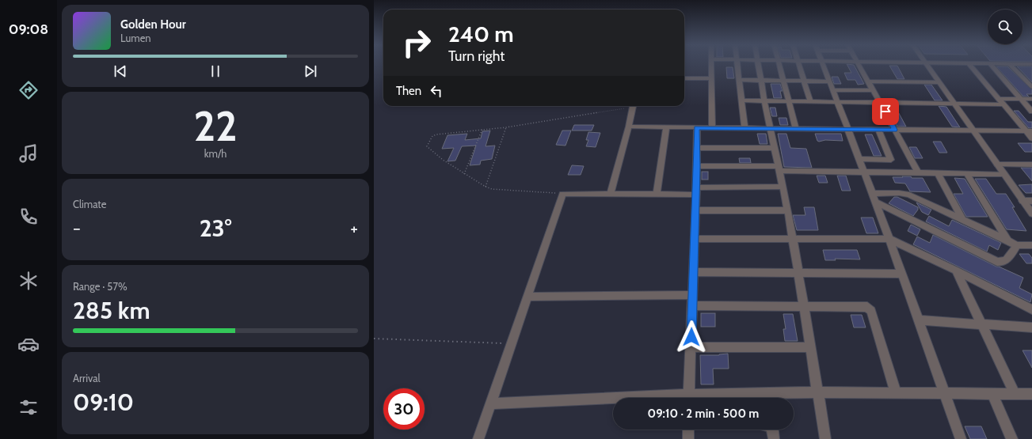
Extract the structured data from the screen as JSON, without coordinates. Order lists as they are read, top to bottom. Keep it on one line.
{"page":{"tabs":"09:08","turn":["240 m","Turn right"],"song":["Golden Hour","Lumen"],"then":"Then","tile":[["22","km/h"],"Climate",["Range · 57%","285 km"],["Arrival","09:10"]],"heat":["−","23°","+"],"limit":"30","trip":"09:10 · 2 min · 500 m"}}
